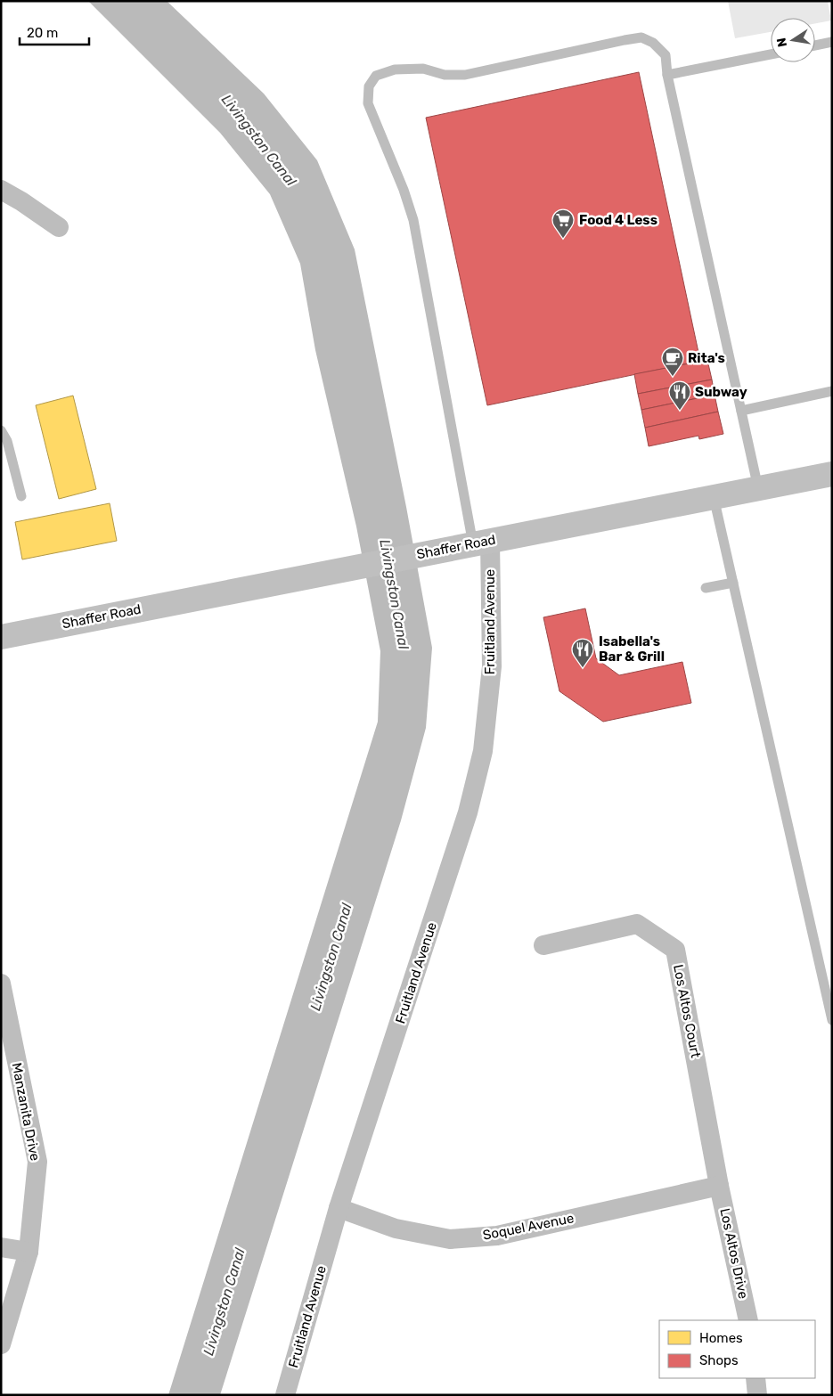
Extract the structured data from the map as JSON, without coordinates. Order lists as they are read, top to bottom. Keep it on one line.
{"streets":{"main road":["Shaffer Road"],"street":["Fruitland Avenue","Los Altos Court","Manzanita Drive","Soquel Avenue","Los Altos Drive"]},"crossings":[["Shaffer Road","Fruitland Avenue"],["Fruitland Avenue","Soquel Avenue"],["Los Altos Court","Soquel Avenue"],["Los Altos Court","Los Altos Drive"],["Soquel Avenue","Los Altos Drive"]],"water":["Livingston Canal"],"places":{"supermarket":["Food 4 Less"],"cafe":["Rita's"],"restaurant":["Subway","Isabella's Bar & Grill"]},"legend":["Homes","Shops"],"scale_bar":"20 m","north":"left"}
